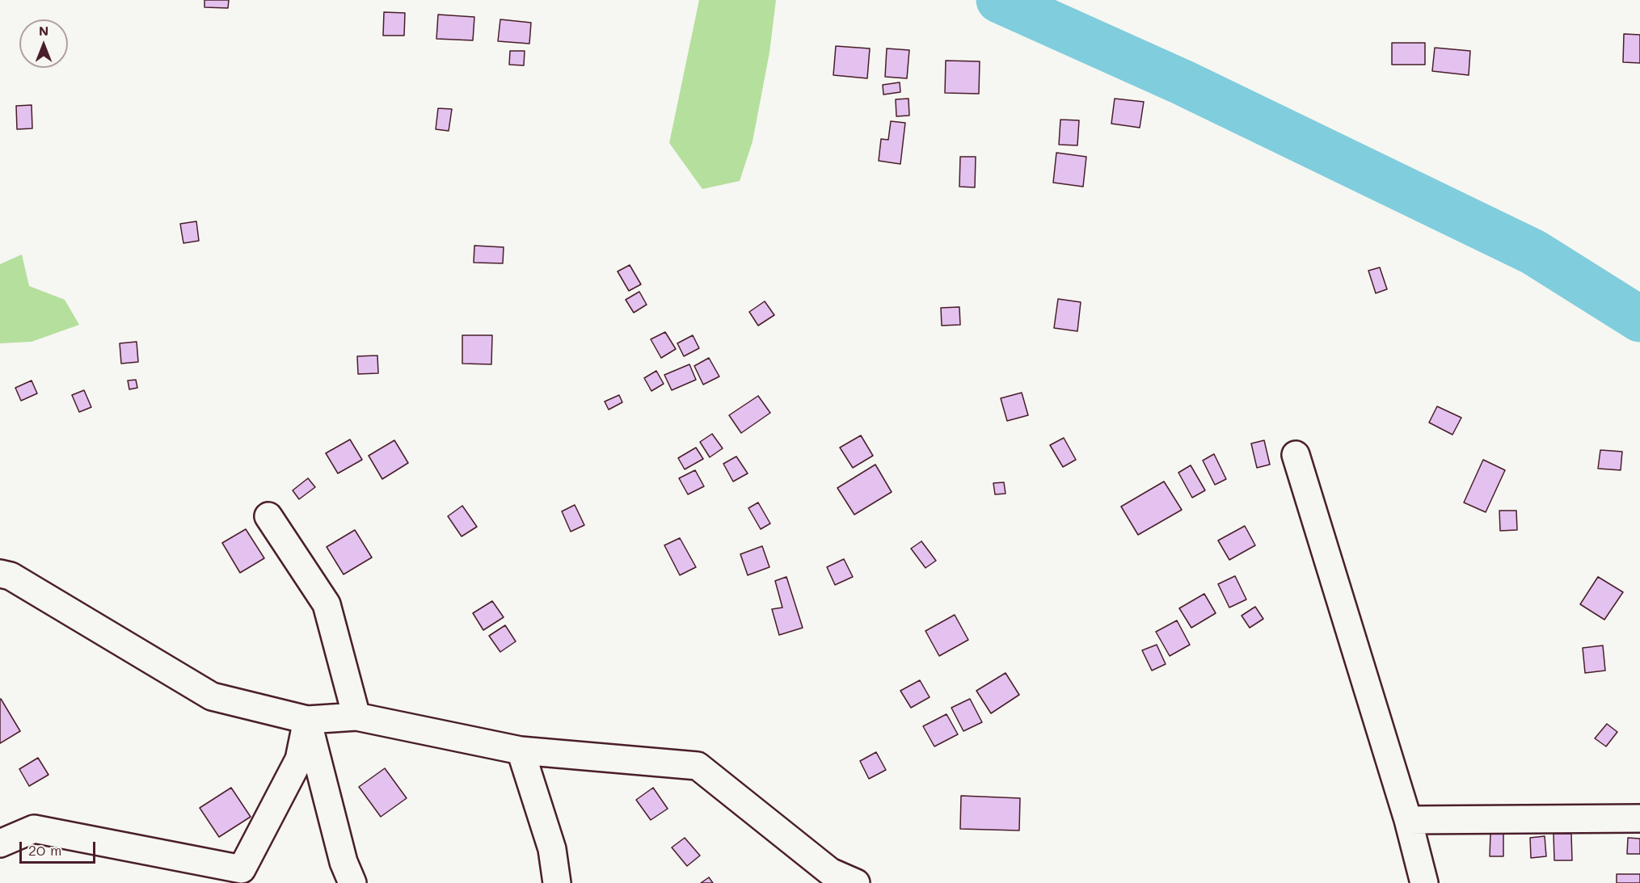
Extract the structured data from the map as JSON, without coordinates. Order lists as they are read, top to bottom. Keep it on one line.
{"scale_bar":"20 m","north":"top"}
